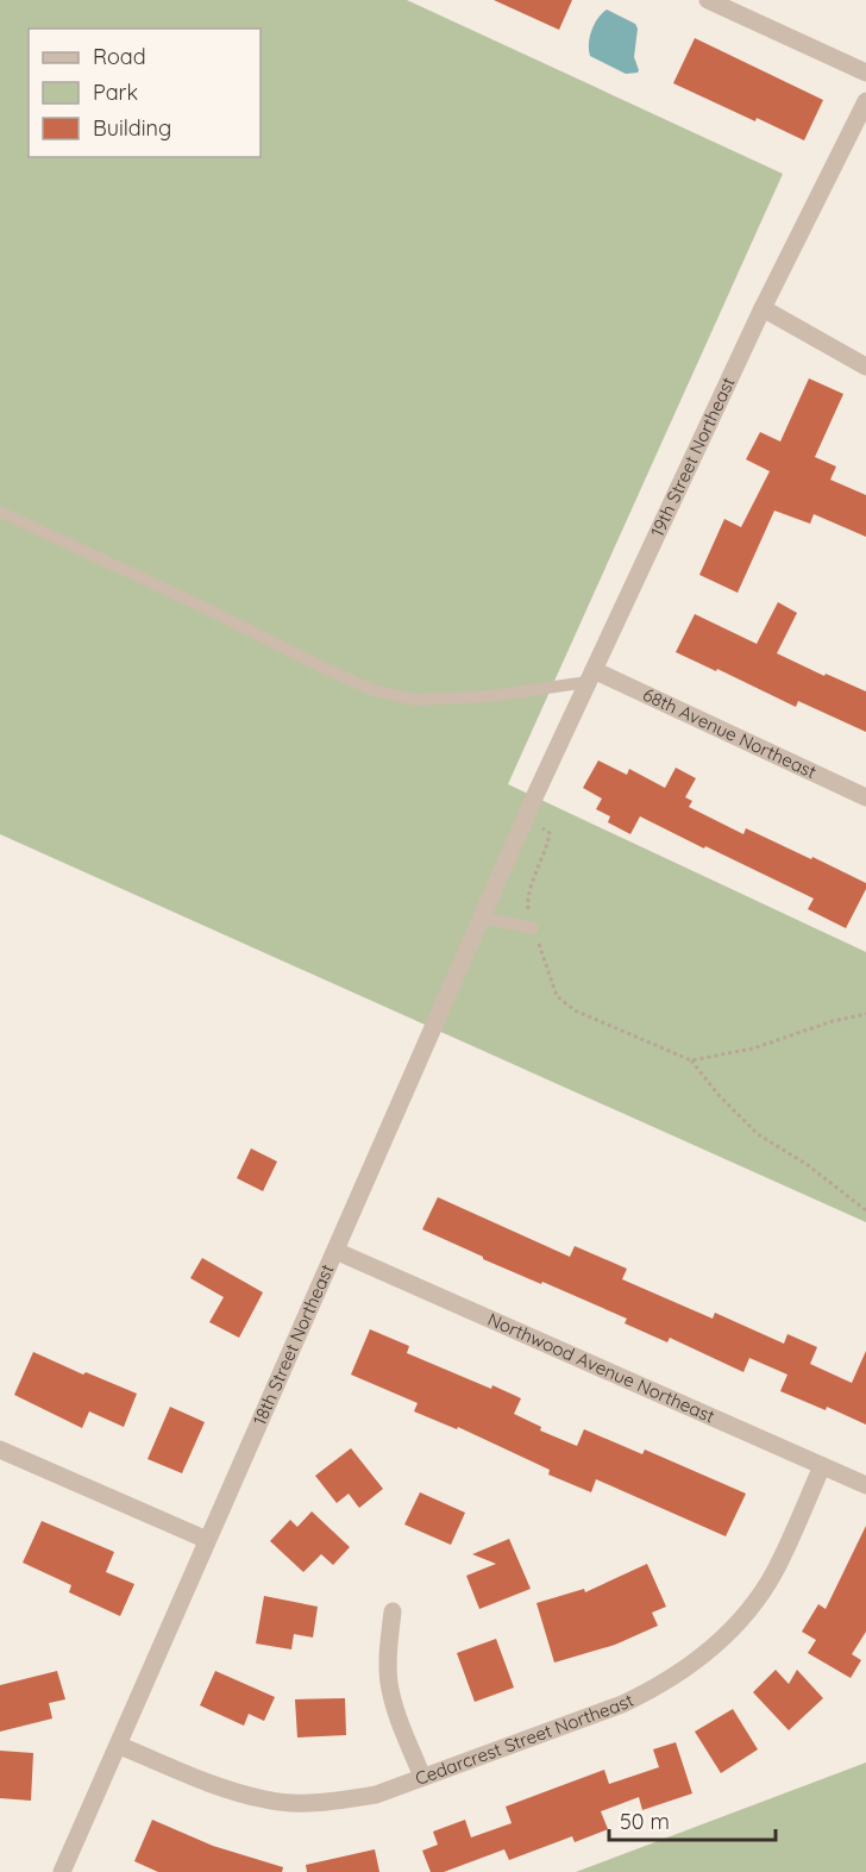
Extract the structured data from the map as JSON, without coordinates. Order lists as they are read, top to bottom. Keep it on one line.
{"streets":{"street":["19th Street Northeast","68th Avenue Northeast","18th Street Northeast","Northwood Avenue Northeast","Cedarcrest Street Northeast"]},"crossings":[["19th Street Northeast","68th Avenue Northeast"],["19th Street Northeast","18th Street Northeast"],["18th Street Northeast","Northwood Avenue Northeast"],["18th Street Northeast","Cedarcrest Street Northeast"],["Northwood Avenue Northeast","Cedarcrest Street Northeast"]],"legend":["Road","Park","Building"],"scale_bar":"50 m"}
